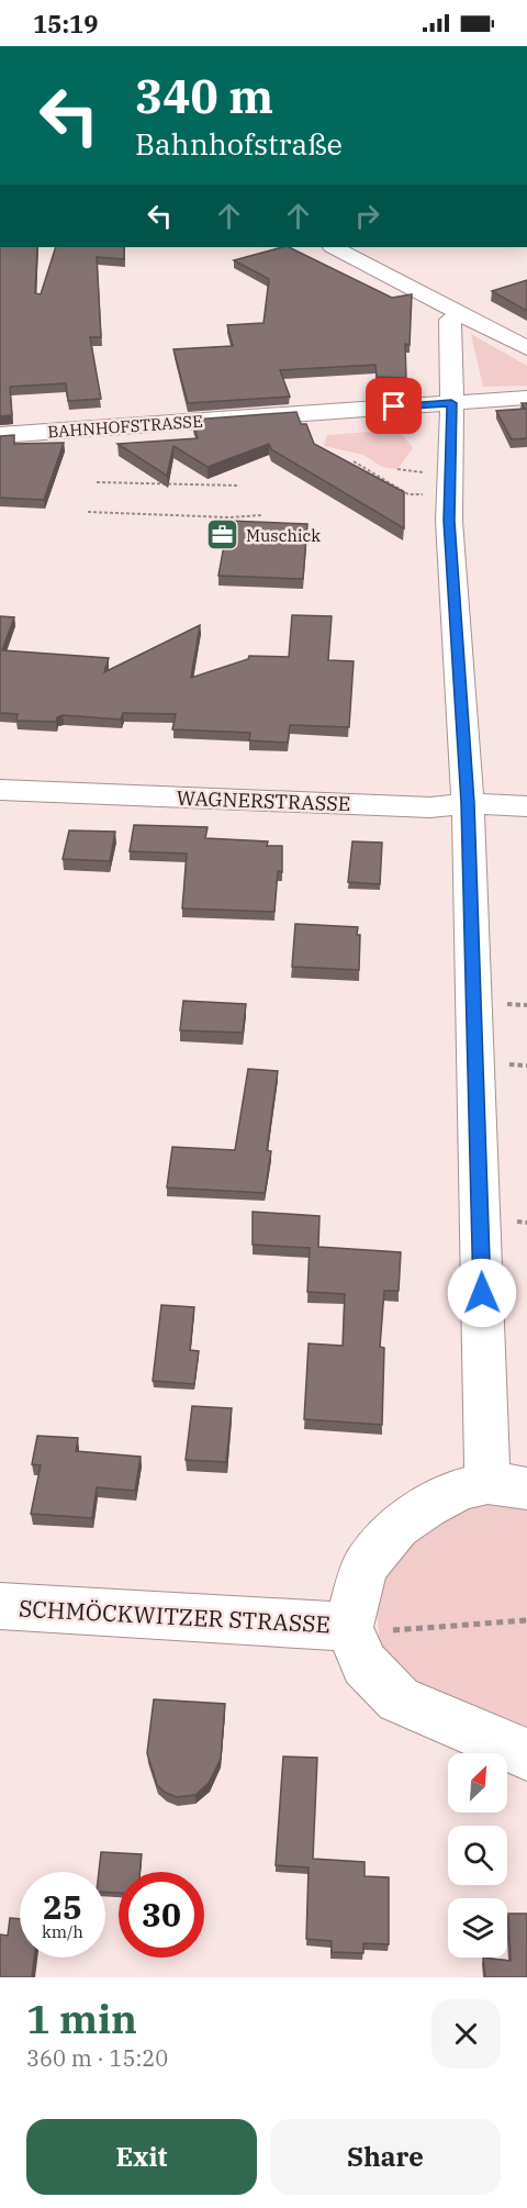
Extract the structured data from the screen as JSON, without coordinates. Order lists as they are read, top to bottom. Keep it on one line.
{"streets":{"street":["BAHNHOFSTRASSE","WAGNERSTRASSE","SCHMÖCKWITZER STRASSE"]},"places":{"office":["Muschick"]},"north":"top right","page":{"status":"15:19","turn":["340 m","Bahnhofstraße"],"speed":"25 km/h","limit":"30","heading":["1 min","360 m · 15:20"],"buttons":["Exit","Share"]}}
